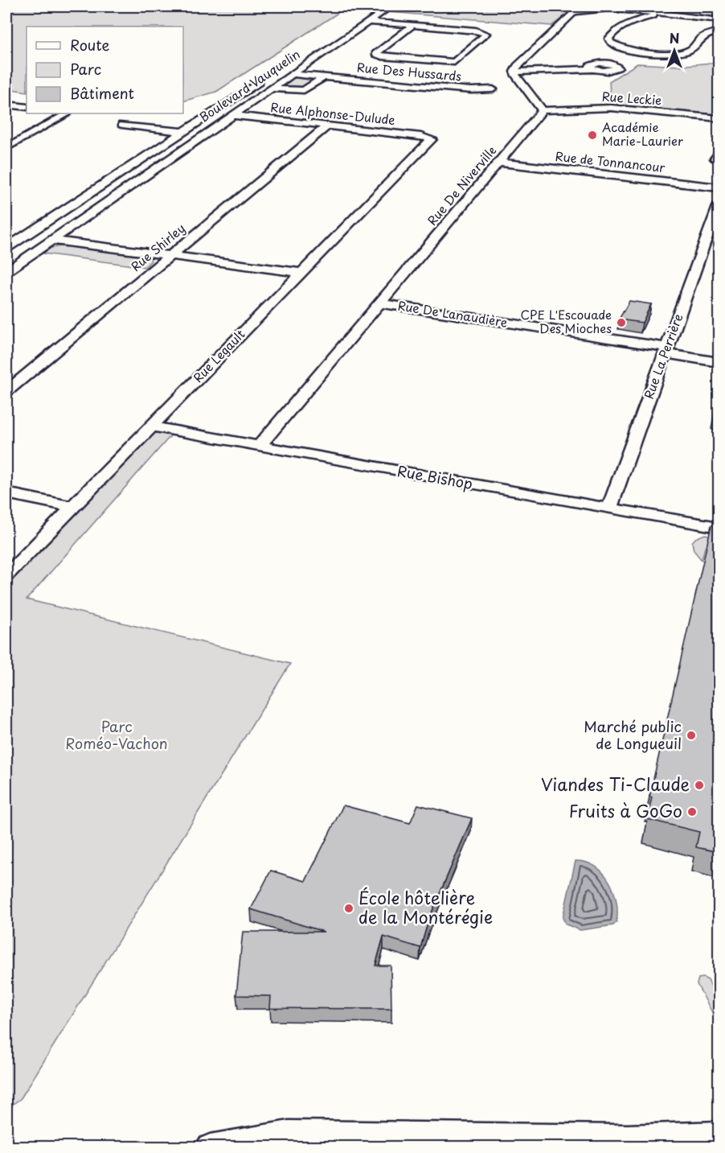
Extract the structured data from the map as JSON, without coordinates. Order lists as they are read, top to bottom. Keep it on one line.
{"streets":{"street":["Rue Des Hussards","Boulevard Vauquelin","Rue Leckie","Rue Alphonse-Dulude","Rue de Tonnancour","Rue De Niverville","Rue Shirley","Rue De Lanaudière","Rue Legault","Rue La Perrière","Rue Bishop"]},"crossings":[["Rue Des Hussards","Boulevard Vauquelin"],["Boulevard Vauquelin","Rue Alphonse-Dulude"],["Rue Leckie","Rue De Niverville"],["Rue Alphonse-Dulude","Rue Shirley"],["Rue Alphonse-Dulude","Rue Legault"],["Rue de Tonnancour","Rue De Niverville"],["Rue De Niverville","Rue De Lanaudière"],["Rue De Niverville","Rue Bishop"],["Rue De Lanaudière","Rue La Perrière"],["Rue Legault","Rue Bishop"],["Rue La Perrière","Rue Bishop"]],"parks":["Parc Roméo-Vachon"],"places":["Académie Marie-Laurier","CPE L'Escouade Des Mioches","Marché public de Longueuil","Viandes Ti-Claude","Fruits à GoGo","École hôtelière de la Montérégie"],"legend":["Route","Parc","Bâtiment"],"north":"top"}
